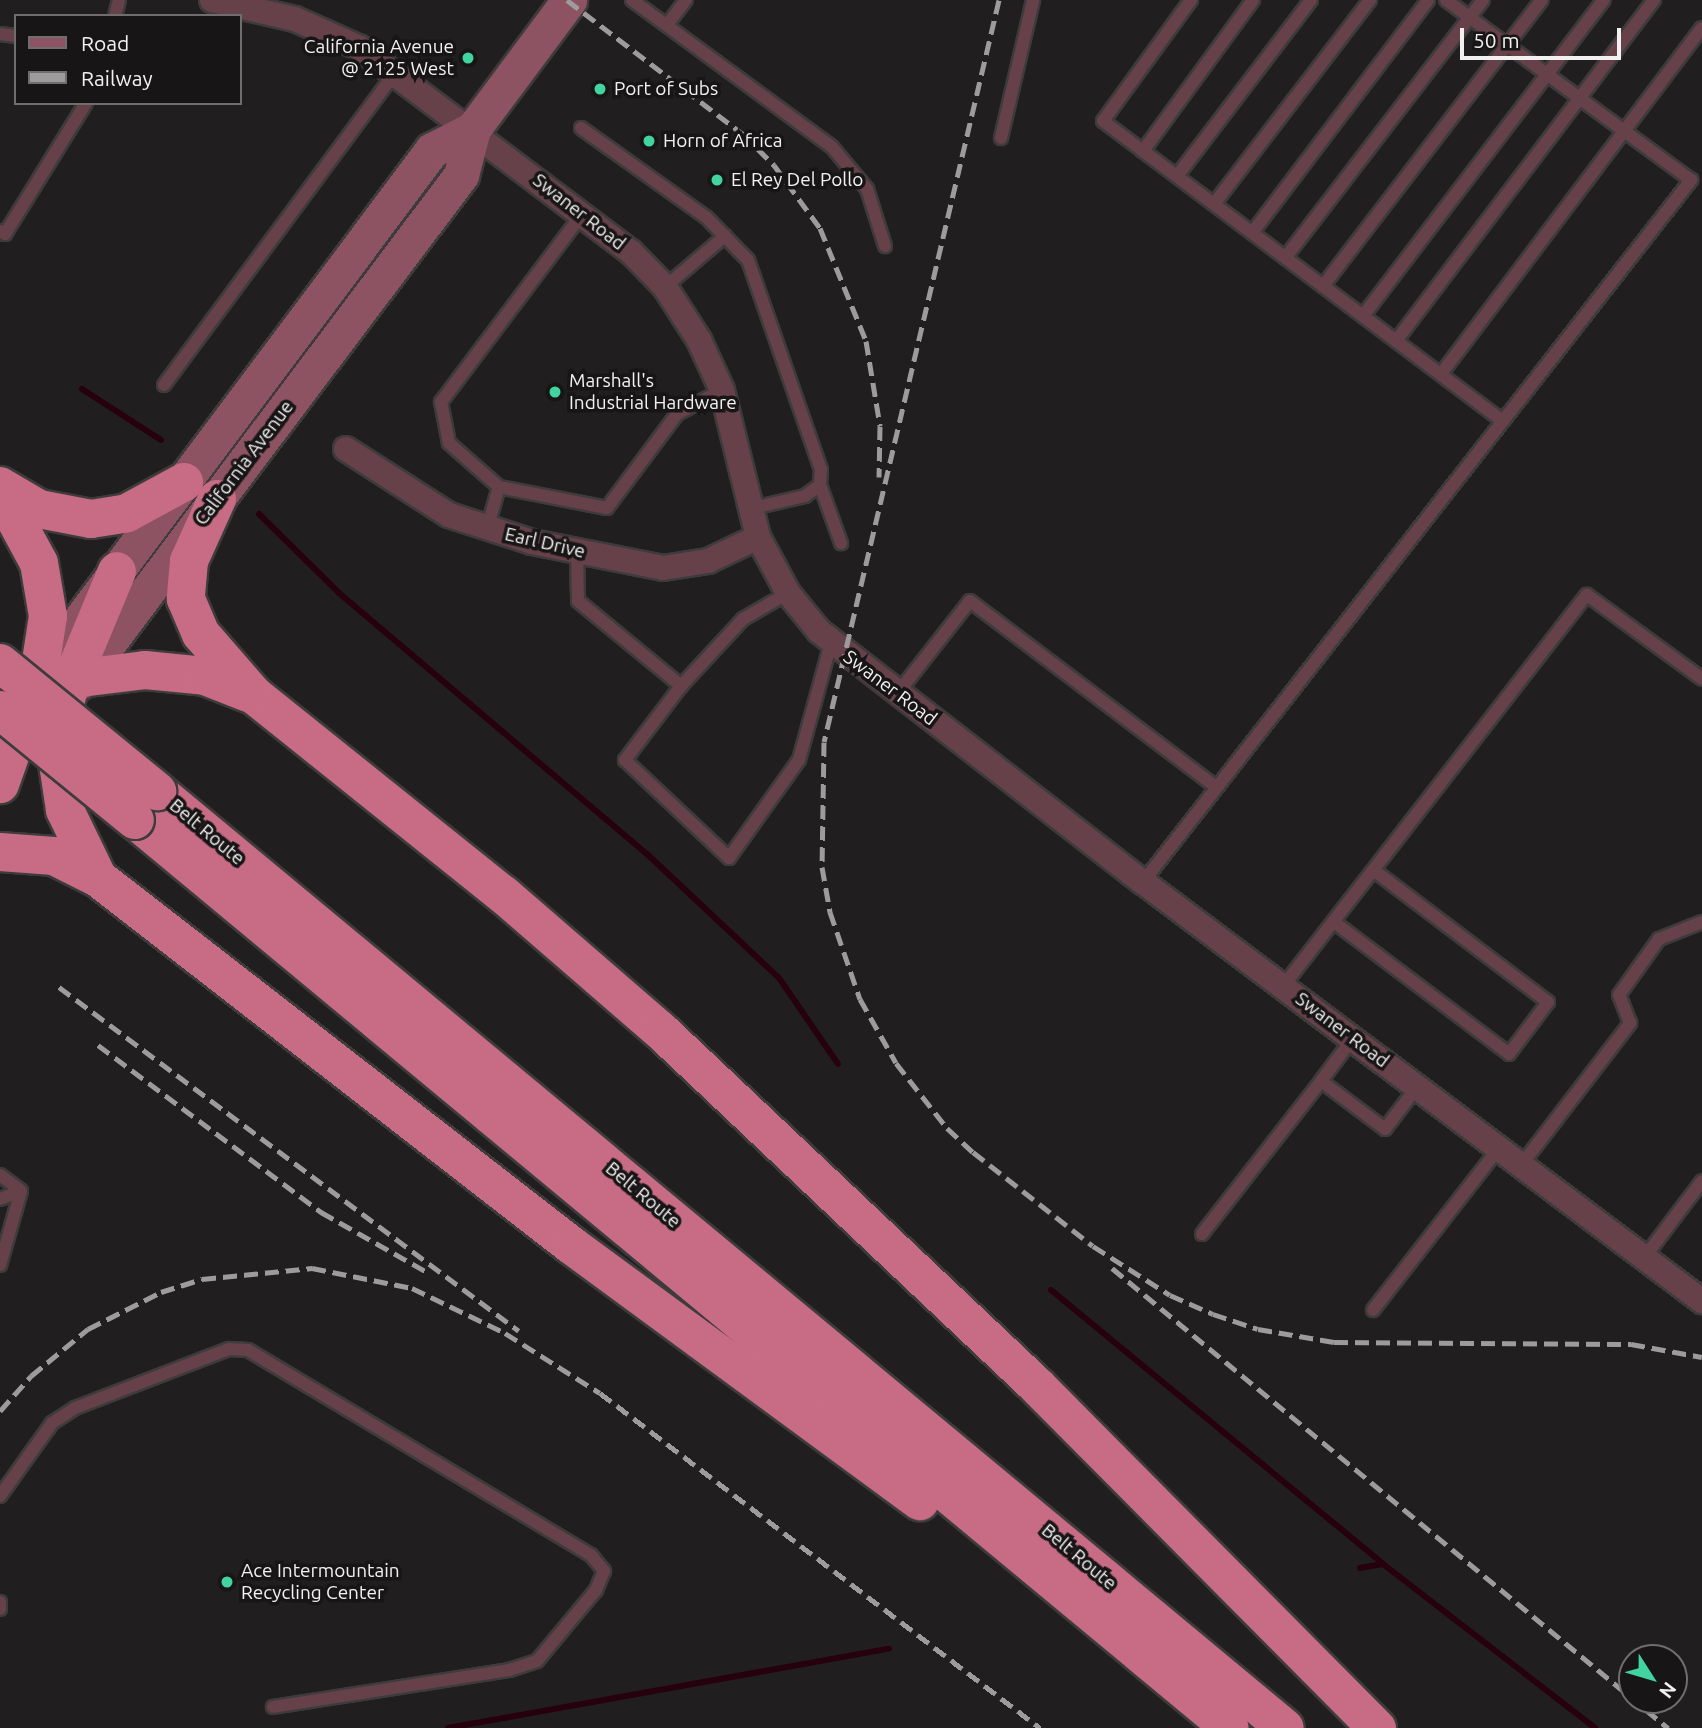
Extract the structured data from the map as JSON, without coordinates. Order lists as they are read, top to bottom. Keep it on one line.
{"streets":{"highway":["Belt Route"],"main road":["California Avenue"],"street":["Swaner Road","Earl Drive"]},"crossings":[["Swaner Road","California Avenue"],["Swaner Road","Earl Drive"],["California Avenue","Belt Route"]],"places":["California Avenue @ 2125 West","Port of Subs","Horn of Africa","El Rey Del Pollo","Marshall's Industrial Hardware","Ace Intermountain Recycling Center"],"legend":["Road","Railway"],"scale_bar":"50 m","north":"bottom right"}
